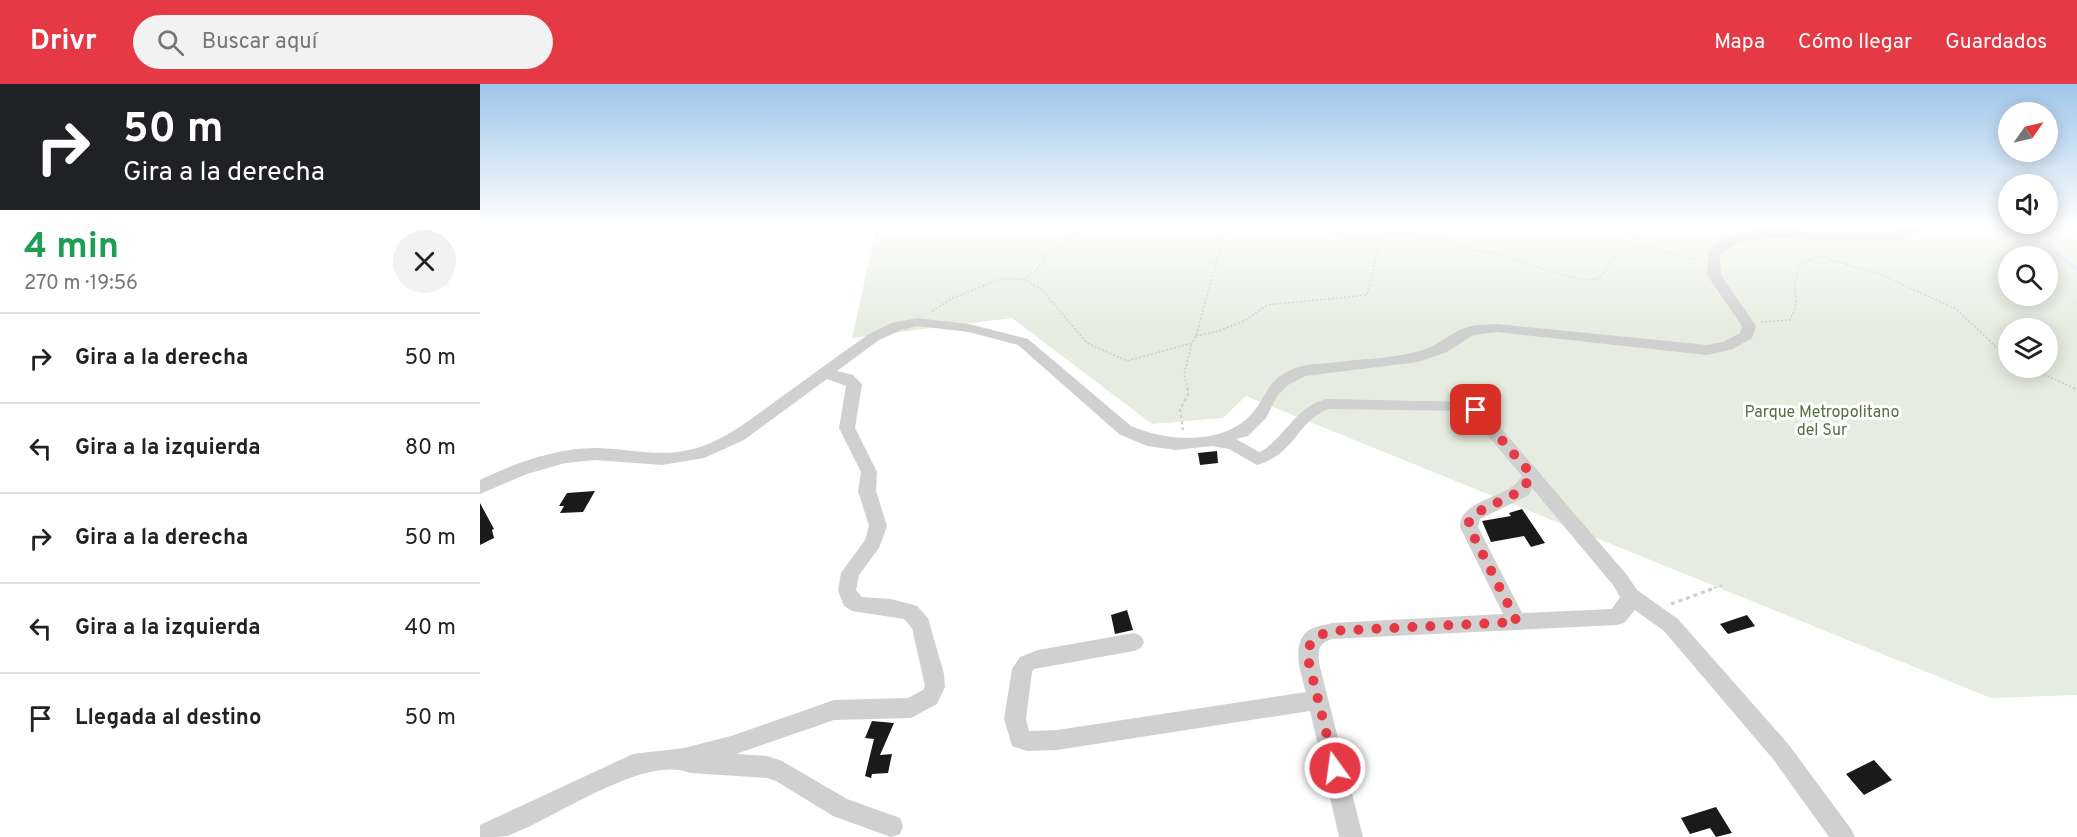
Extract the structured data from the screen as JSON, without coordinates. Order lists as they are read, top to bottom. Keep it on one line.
{"parks":["Parque Metropolitano del Sur"],"north":"top right","page":{"header":"Drivr","search":"Buscar aquí","nav":["Mapa","Cómo llegar","Guardados"],"turn":["50 m","Gira a la derecha"],"heading":["4 min","270 m · 19:56"],"list":[{"name":"Gira a la derecha","value":"50 m"},{"name":"Gira a la izquierda","value":"80 m"},{"name":"Gira a la derecha","value":"50 m"},{"name":"Gira a la izquierda","value":"40 m"},{"name":"Llegada al destino","value":"50 m"}]}}
